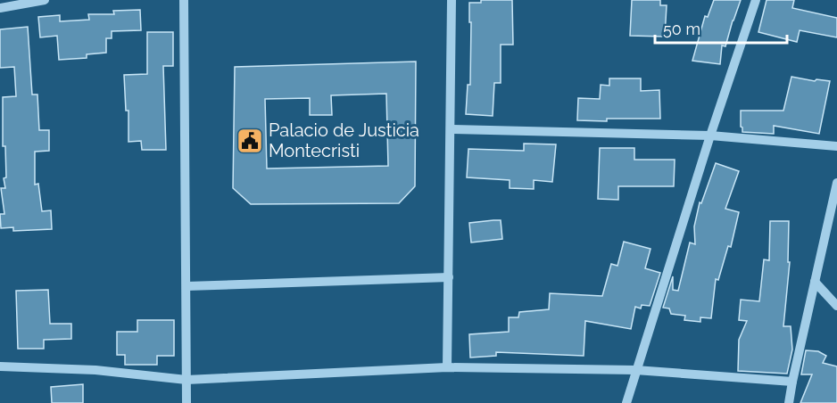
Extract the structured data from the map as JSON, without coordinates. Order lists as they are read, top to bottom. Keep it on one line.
{"places":{"public building":["Palacio de Justicia Montecristi"]},"scale_bar":"50 m"}
